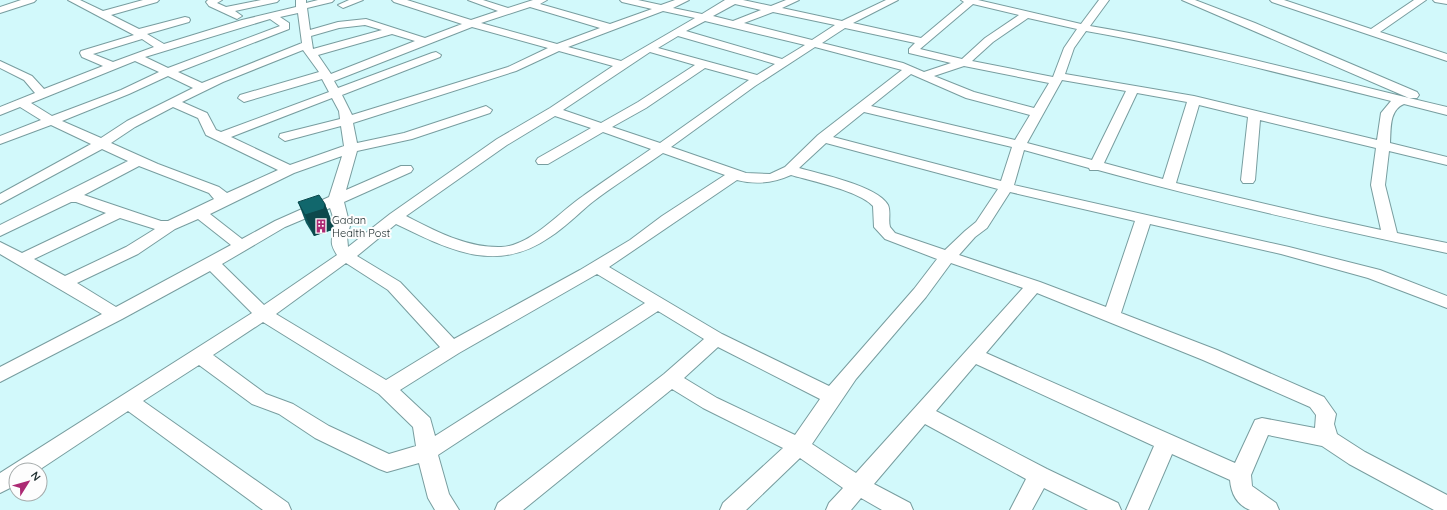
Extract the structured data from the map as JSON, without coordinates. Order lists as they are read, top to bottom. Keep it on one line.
{"places":{"building":["Gadan Health Post"]},"north":"top right"}
